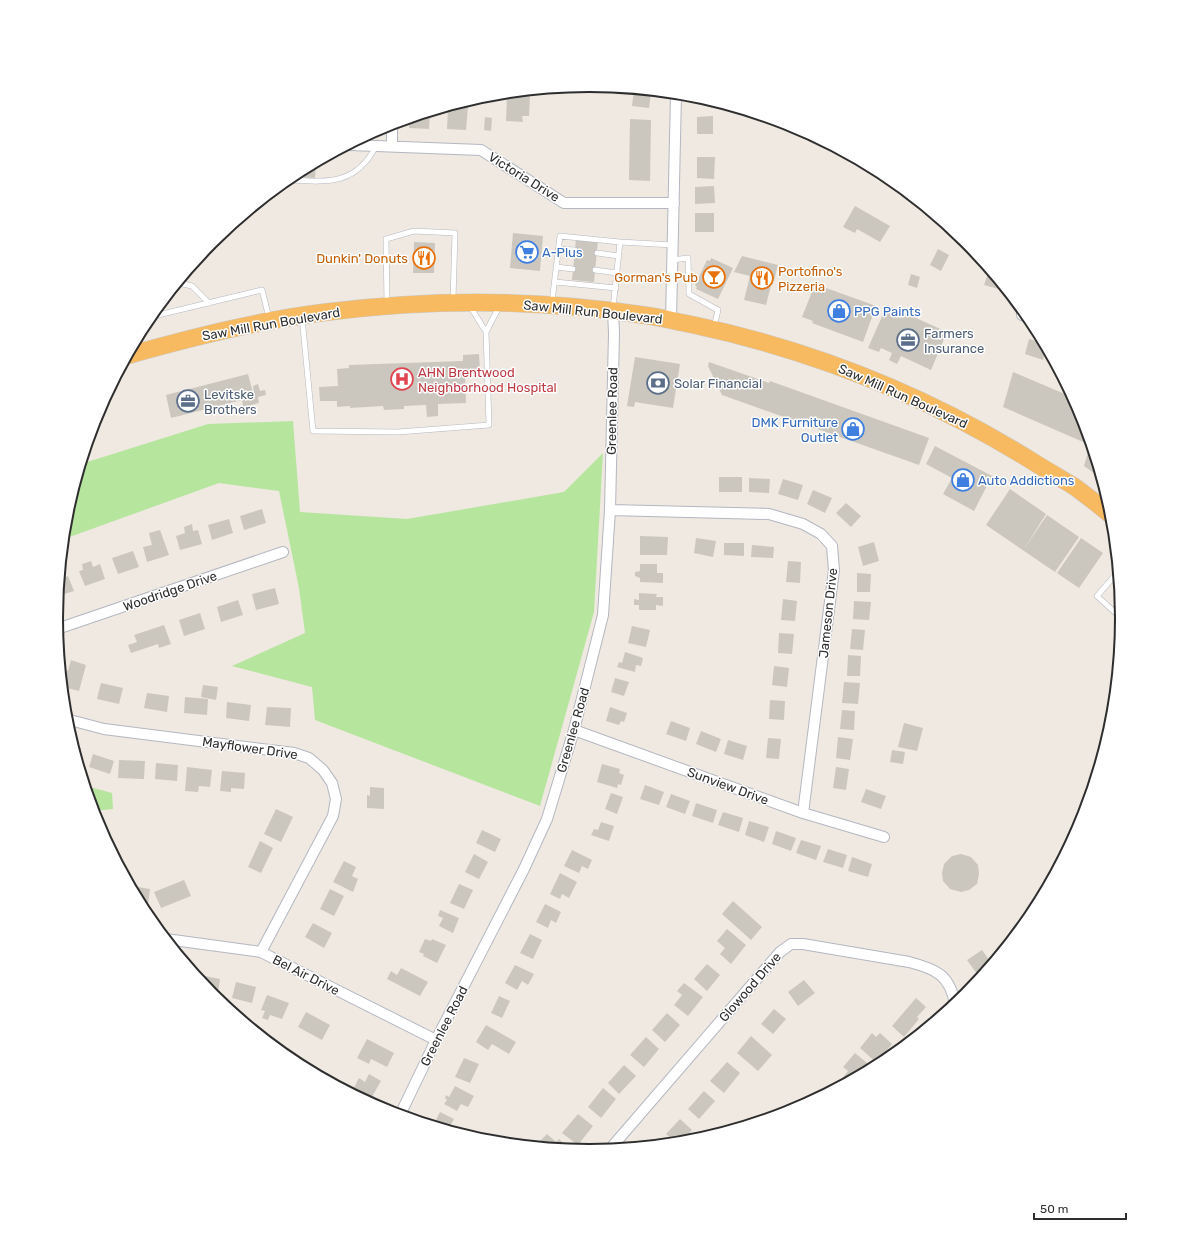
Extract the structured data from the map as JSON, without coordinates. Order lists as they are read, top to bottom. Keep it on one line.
{"streets":{"highway":["Saw Mill Run Boulevard"],"street":["Victoria Drive","Greenlee Road","Woodridge Drive","Jameson Drive","Mayflower Drive","Sunview Drive","Bel Air Drive","Glowood Drive"]},"crossings":[["Saw Mill Run Boulevard","Greenlee Road"],["Greenlee Road","Jameson Drive"],["Greenlee Road","Sunview Drive"],["Greenlee Road","Bel Air Drive"],["Jameson Drive","Sunview Drive"],["Mayflower Drive","Bel Air Drive"]],"places":{"supermarket":["A-Plus"],"restaurant":["Dunkin' Donuts","Portofino's Pizzeria"],"bar":["Gorman's Pub"],"shop":["PPG Paints","DMK Furniture Outlet","Auto Addictions"],"office":["Farmers Insurance","Levitske Brothers"],"hospital":["AHN Brentwood Neighborhood Hospital"],"bank":["Solar Financial"]},"scale_bar":"50 m"}
